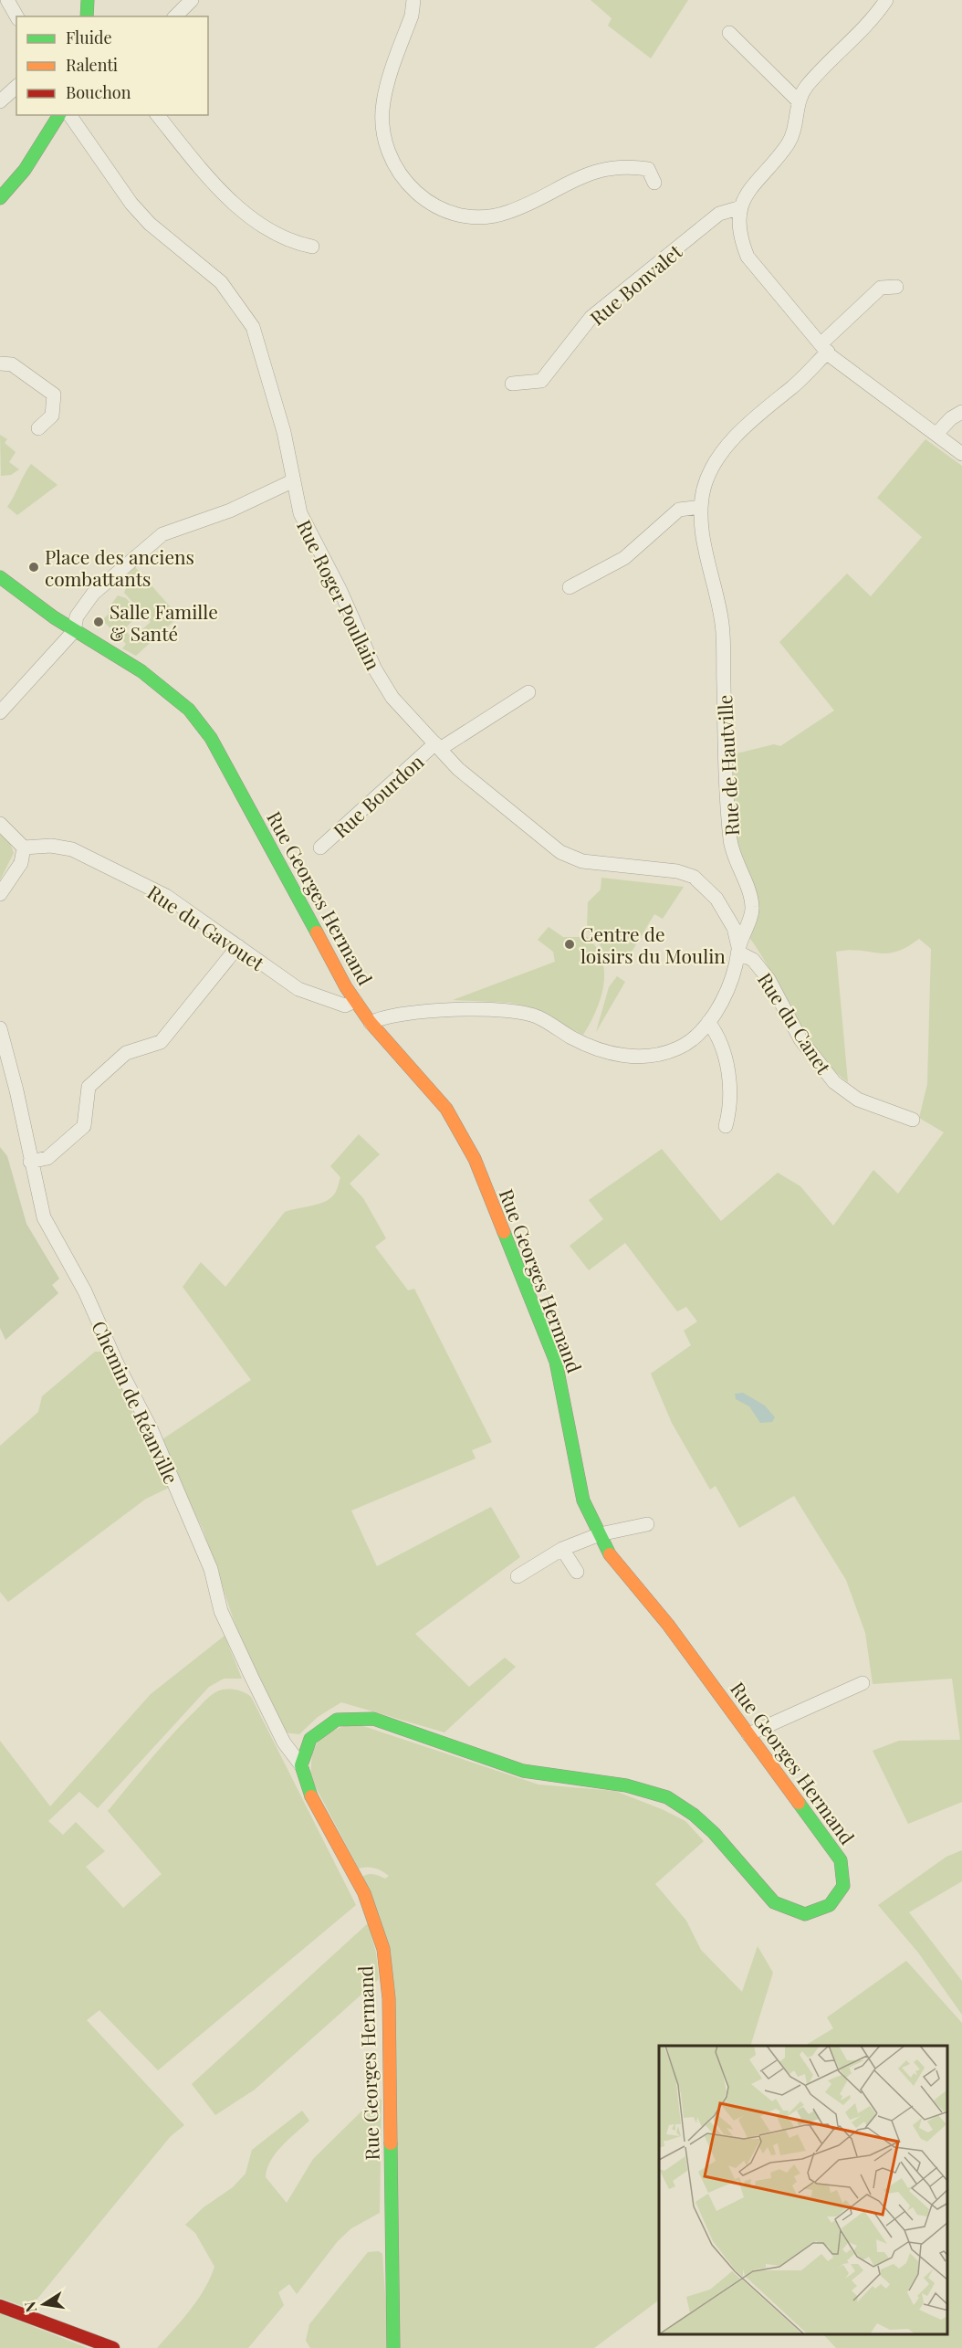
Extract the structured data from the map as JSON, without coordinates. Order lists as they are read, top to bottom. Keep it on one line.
{"streets":{"street":["Rue Bonvalet","Rue Roger Poullain","Rue de Hautville","Rue Bourdon","Rue Georges Hermand","Rue du Gavouet","Rue du Canet","Chemin de Réanville"]},"crossings":[["Rue Roger Poullain","Rue de Hautville"],["Rue Roger Poullain","Rue Bourdon"],["Rue Roger Poullain","Rue du Canet"],["Rue de Hautville","Rue Georges Hermand"],["Rue de Hautville","Rue du Canet"],["Rue Georges Hermand","Rue du Gavouet"],["Rue Georges Hermand","Chemin de Réanville"]],"places":["Place des anciens combattants","Salle Famille & Santé","Centre de loisirs du Moulin"],"legend":["Fluide","Ralenti","Bouchon"],"north":"left"}
